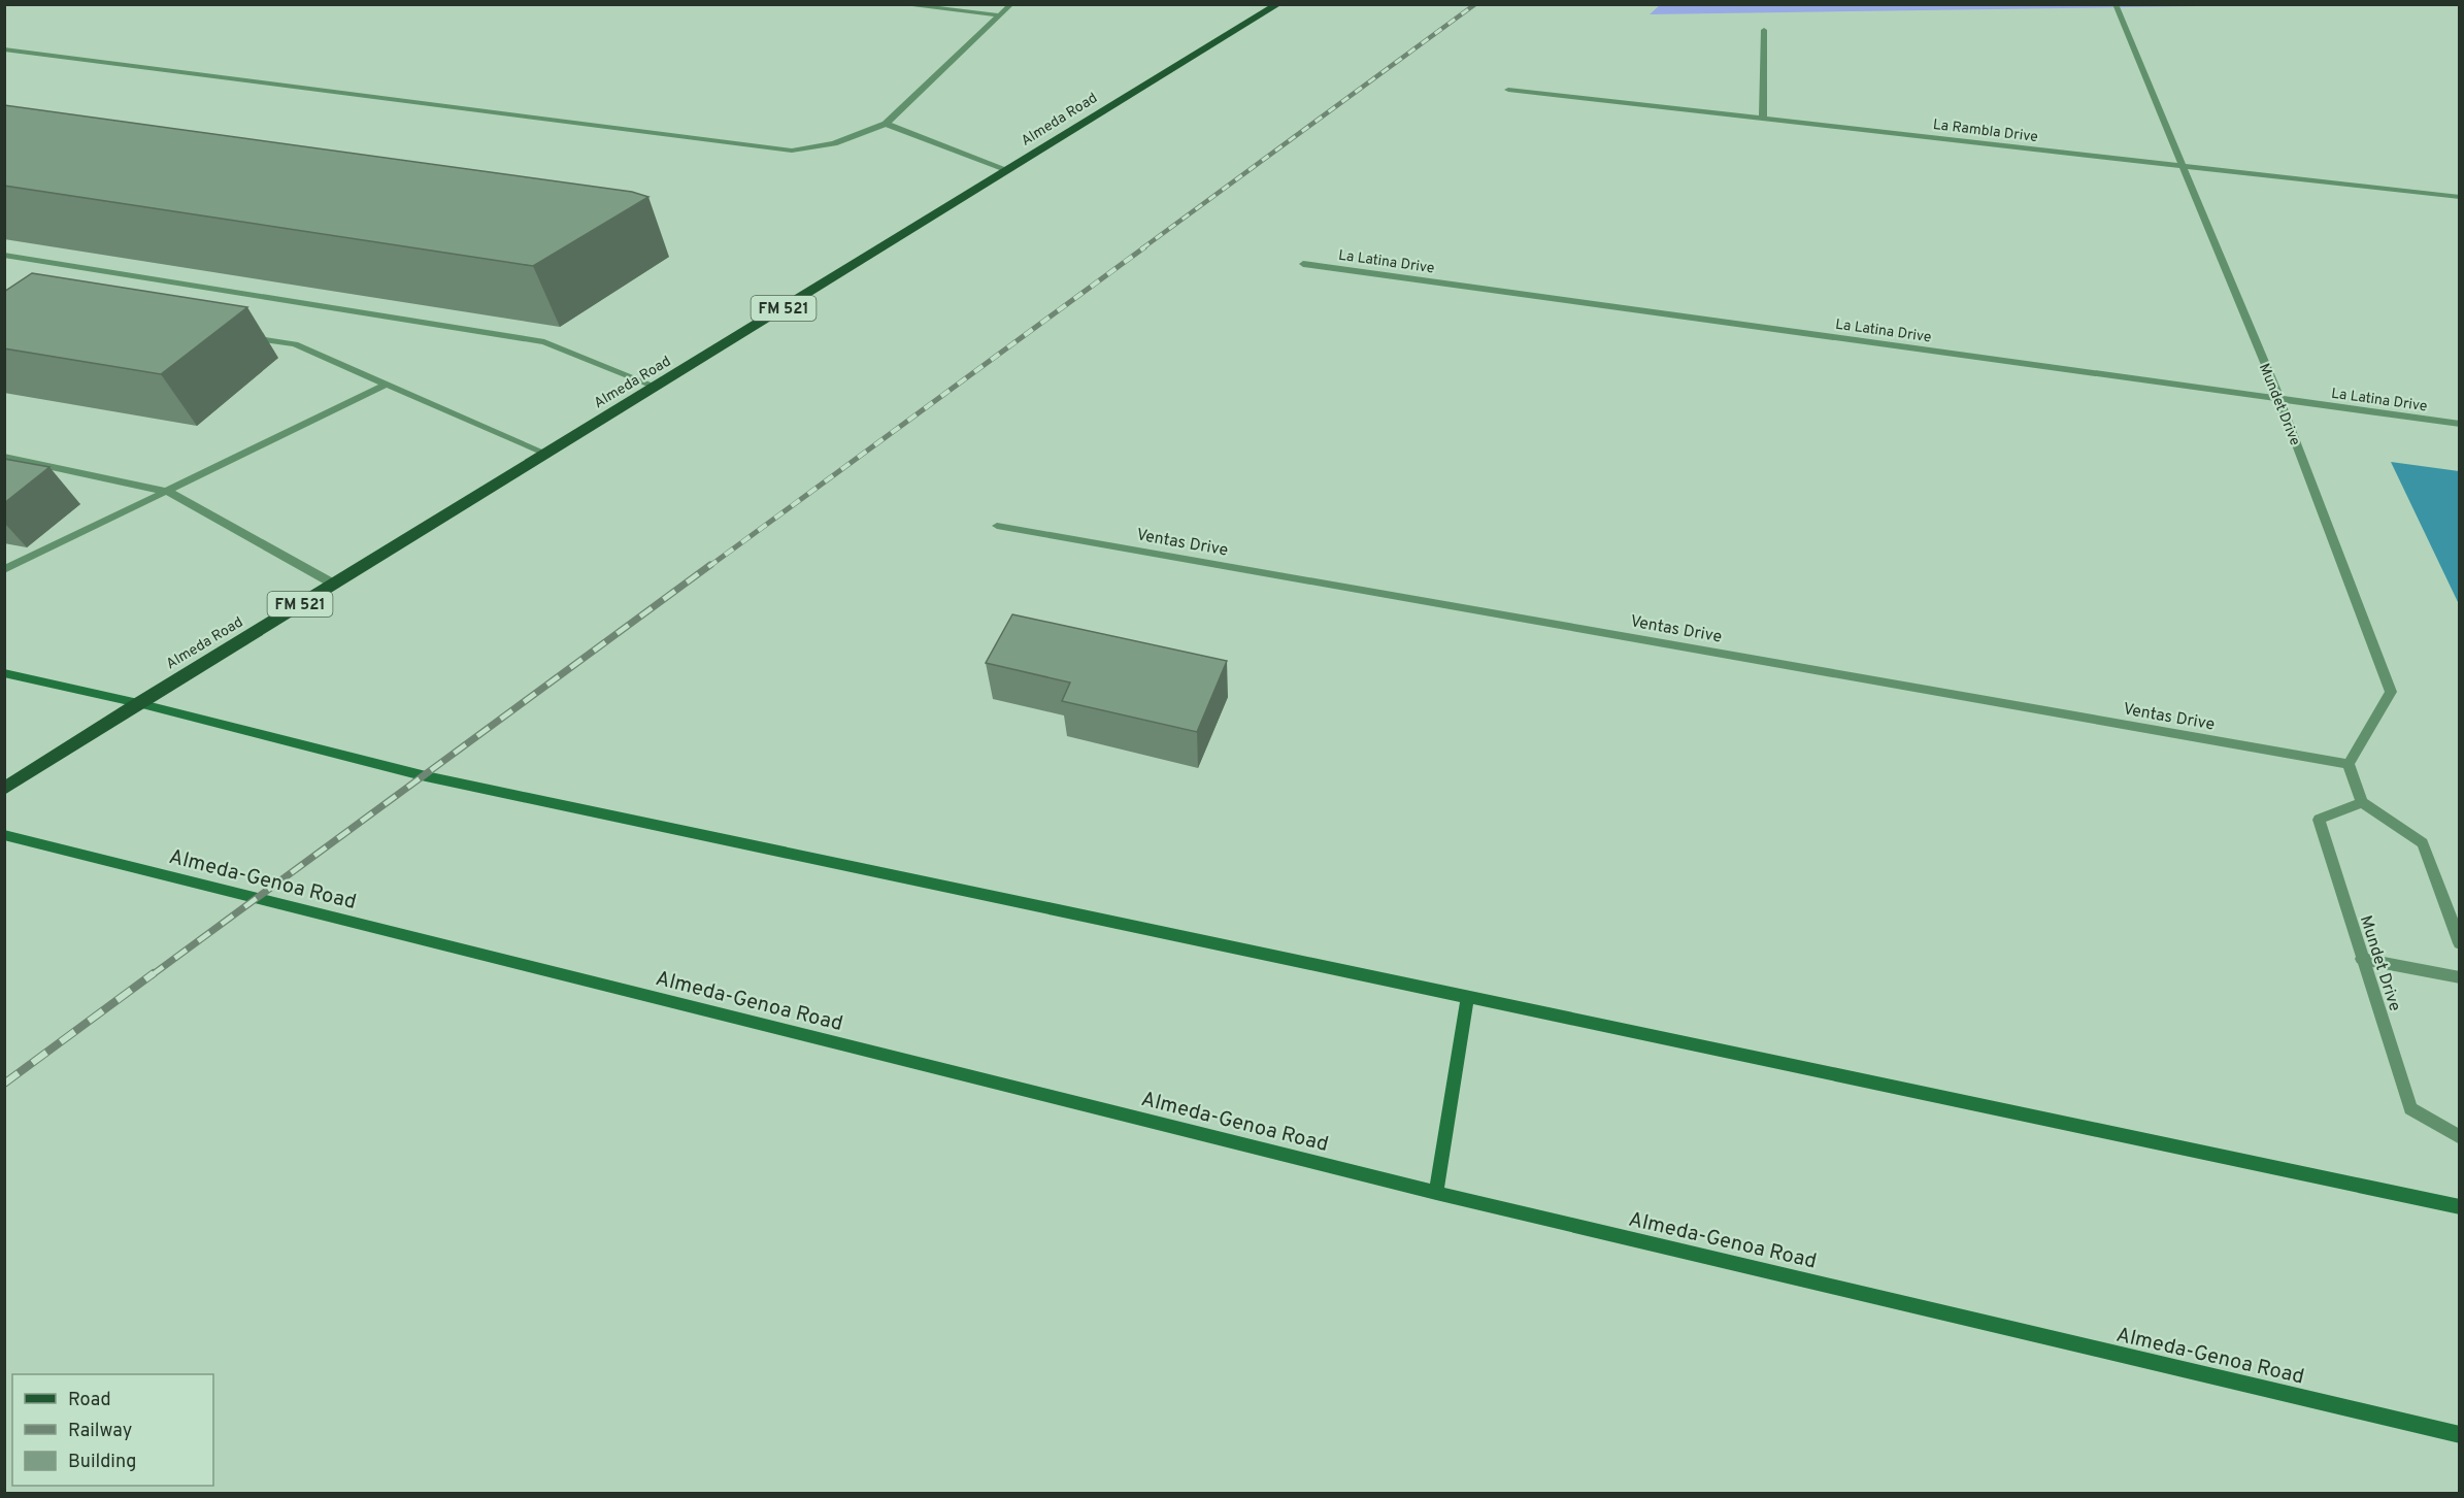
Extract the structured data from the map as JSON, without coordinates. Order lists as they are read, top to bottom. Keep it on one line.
{"streets":{"main road":["Almeda Road","FM 521","Almeda-Genoa Road"],"street":["La Rambla Drive","La Latina Drive","Mundet Drive","Ventas Drive"]},"crossings":[["La Rambla Drive","Mundet Drive"],["La Latina Drive","Mundet Drive"],["Mundet Drive","Ventas Drive"]],"legend":["Road","Railway","Building"]}
